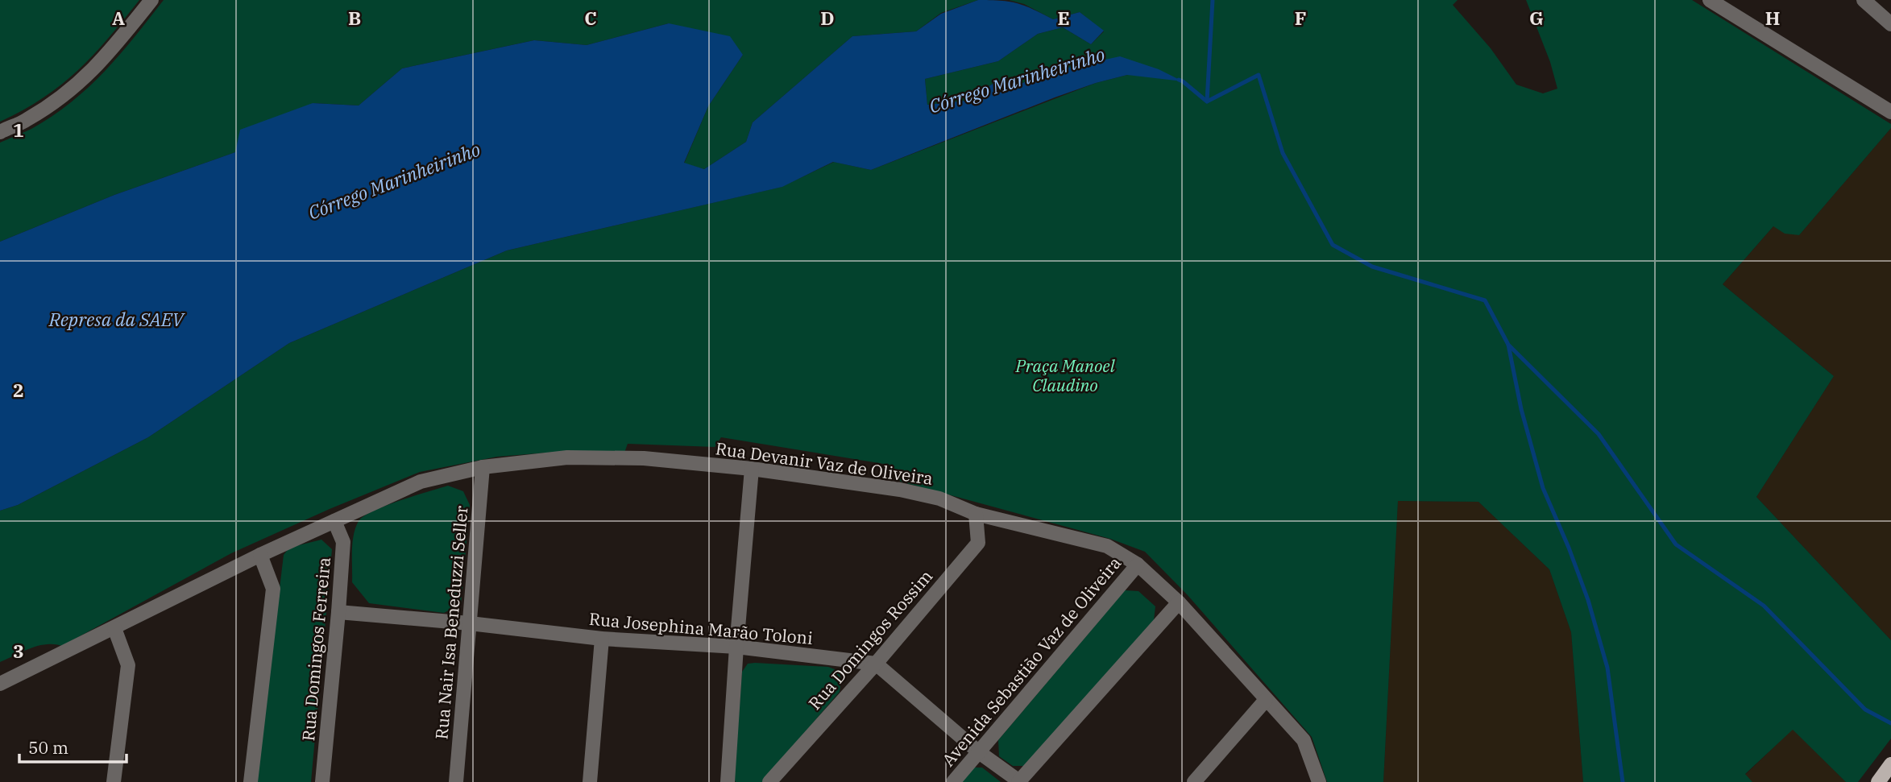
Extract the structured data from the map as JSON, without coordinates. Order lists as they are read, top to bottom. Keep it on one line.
{"streets":{"street":["Rua Devanir Vaz de Oliveira","Rua Nair Isa Beneduzzi Seller","Rua Josephina Marão Toloni","Rua Domingos Rossim","Rua Domingos Ferreira","Avenida Sebastião Vaz de Oliveira"]},"crossings":[["Rua Devanir Vaz de Oliveira","Rua Nair Isa Beneduzzi Seller"],["Rua Devanir Vaz de Oliveira","Rua Domingos Rossim"],["Rua Devanir Vaz de Oliveira","Rua Domingos Ferreira"],["Rua Devanir Vaz de Oliveira","Avenida Sebastião Vaz de Oliveira"],["Rua Nair Isa Beneduzzi Seller","Rua Josephina Marão Toloni"],["Rua Josephina Marão Toloni","Rua Domingos Rossim"],["Rua Josephina Marão Toloni","Rua Domingos Ferreira"]],"water":["Córrego Marinheirinho","Represa da SAEV"],"parks":["Praça Manoel Claudino"],"scale_bar":"50 m","grid":{"columns":["A","B","C","D","E","F","G","H"],"rows":["1","2","3"]}}
